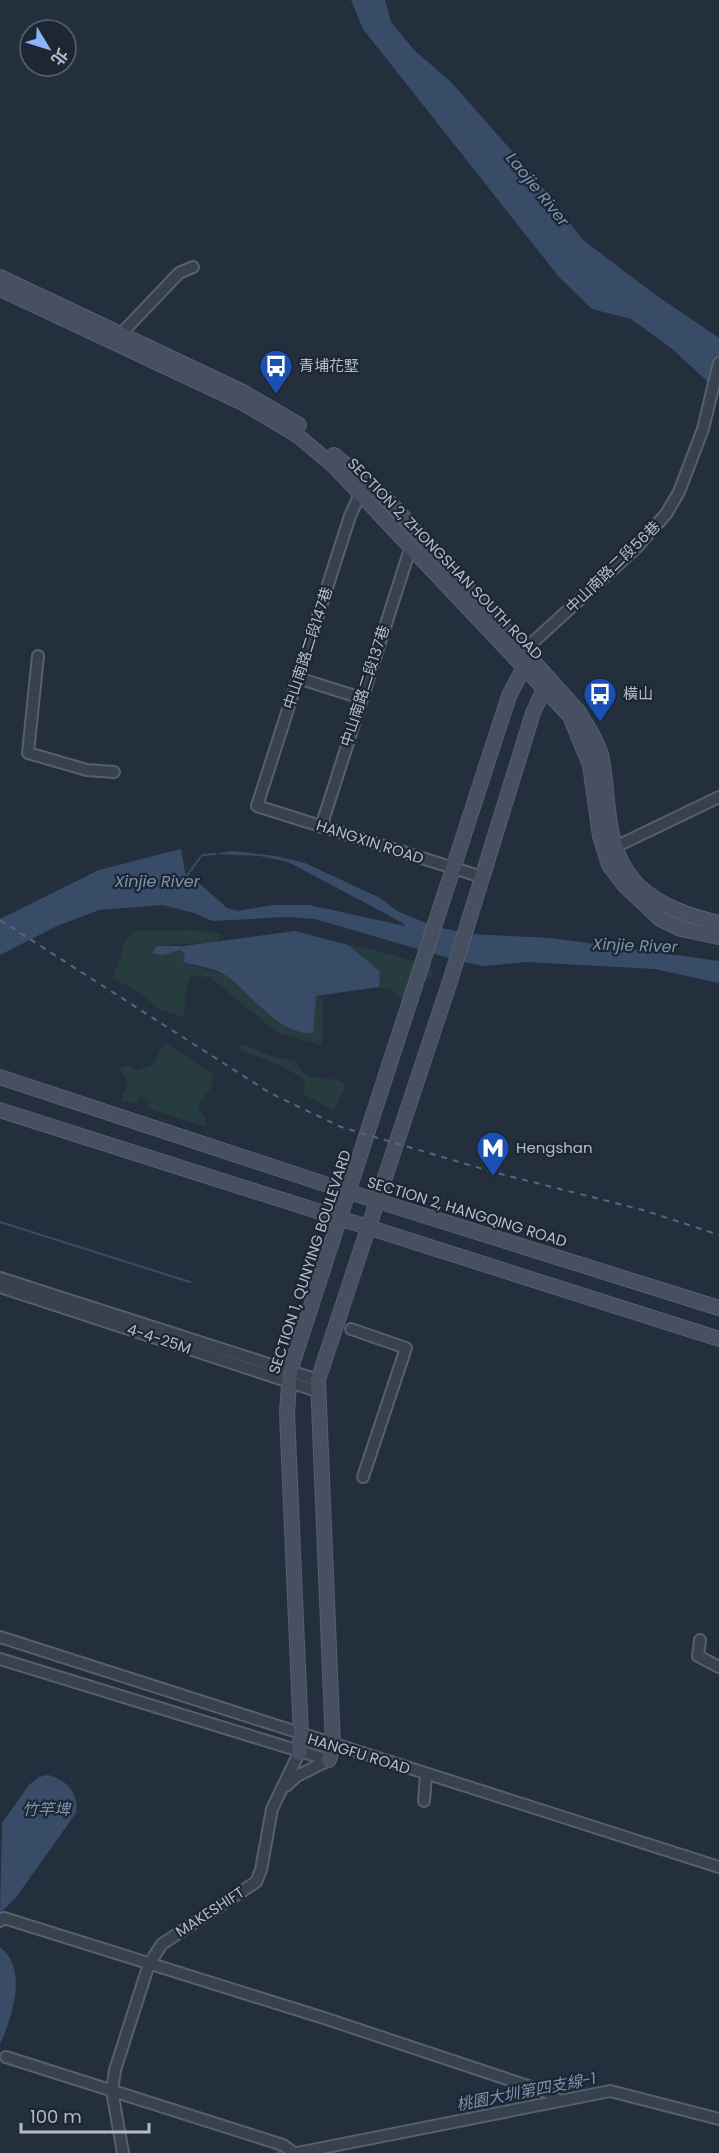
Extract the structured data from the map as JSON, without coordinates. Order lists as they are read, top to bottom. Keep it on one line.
{"streets":{"street":["SECTION 2, ZHONGSHAN SOUTH ROAD","中山南路二段56巷","中山南路二段147巷","中山南路二段137巷","HANGXIN ROAD","SECTION 2, HANGQING ROAD","SECTION 1, QUNYING BOULEVARD","4-4-25M","HANGFU ROAD","MAKESHIFT"]},"crossings":[["SECTION 2, ZHONGSHAN SOUTH ROAD","中山南路二段56巷"],["SECTION 2, ZHONGSHAN SOUTH ROAD","中山南路二段147巷"],["SECTION 2, ZHONGSHAN SOUTH ROAD","中山南路二段137巷"],["中山南路二段147巷","HANGXIN ROAD"],["中山南路二段137巷","HANGXIN ROAD"],["HANGXIN ROAD","SECTION 1, QUNYING BOULEVARD"],["SECTION 2, HANGQING ROAD","SECTION 1, QUNYING BOULEVARD"],["SECTION 1, QUNYING BOULEVARD","4-4-25M"],["SECTION 1, QUNYING BOULEVARD","HANGFU ROAD"],["SECTION 1, QUNYING BOULEVARD","MAKESHIFT"],["HANGFU ROAD","MAKESHIFT"]],"water":["Laojie River","Xinjie River","竹竿埤","桃園大圳第四支線-1"],"places":{"bus stop":["青埔花墅","橫山"],"metro station":["Hengshan"]},"scale_bar":"100 m","north":"bottom right"}
